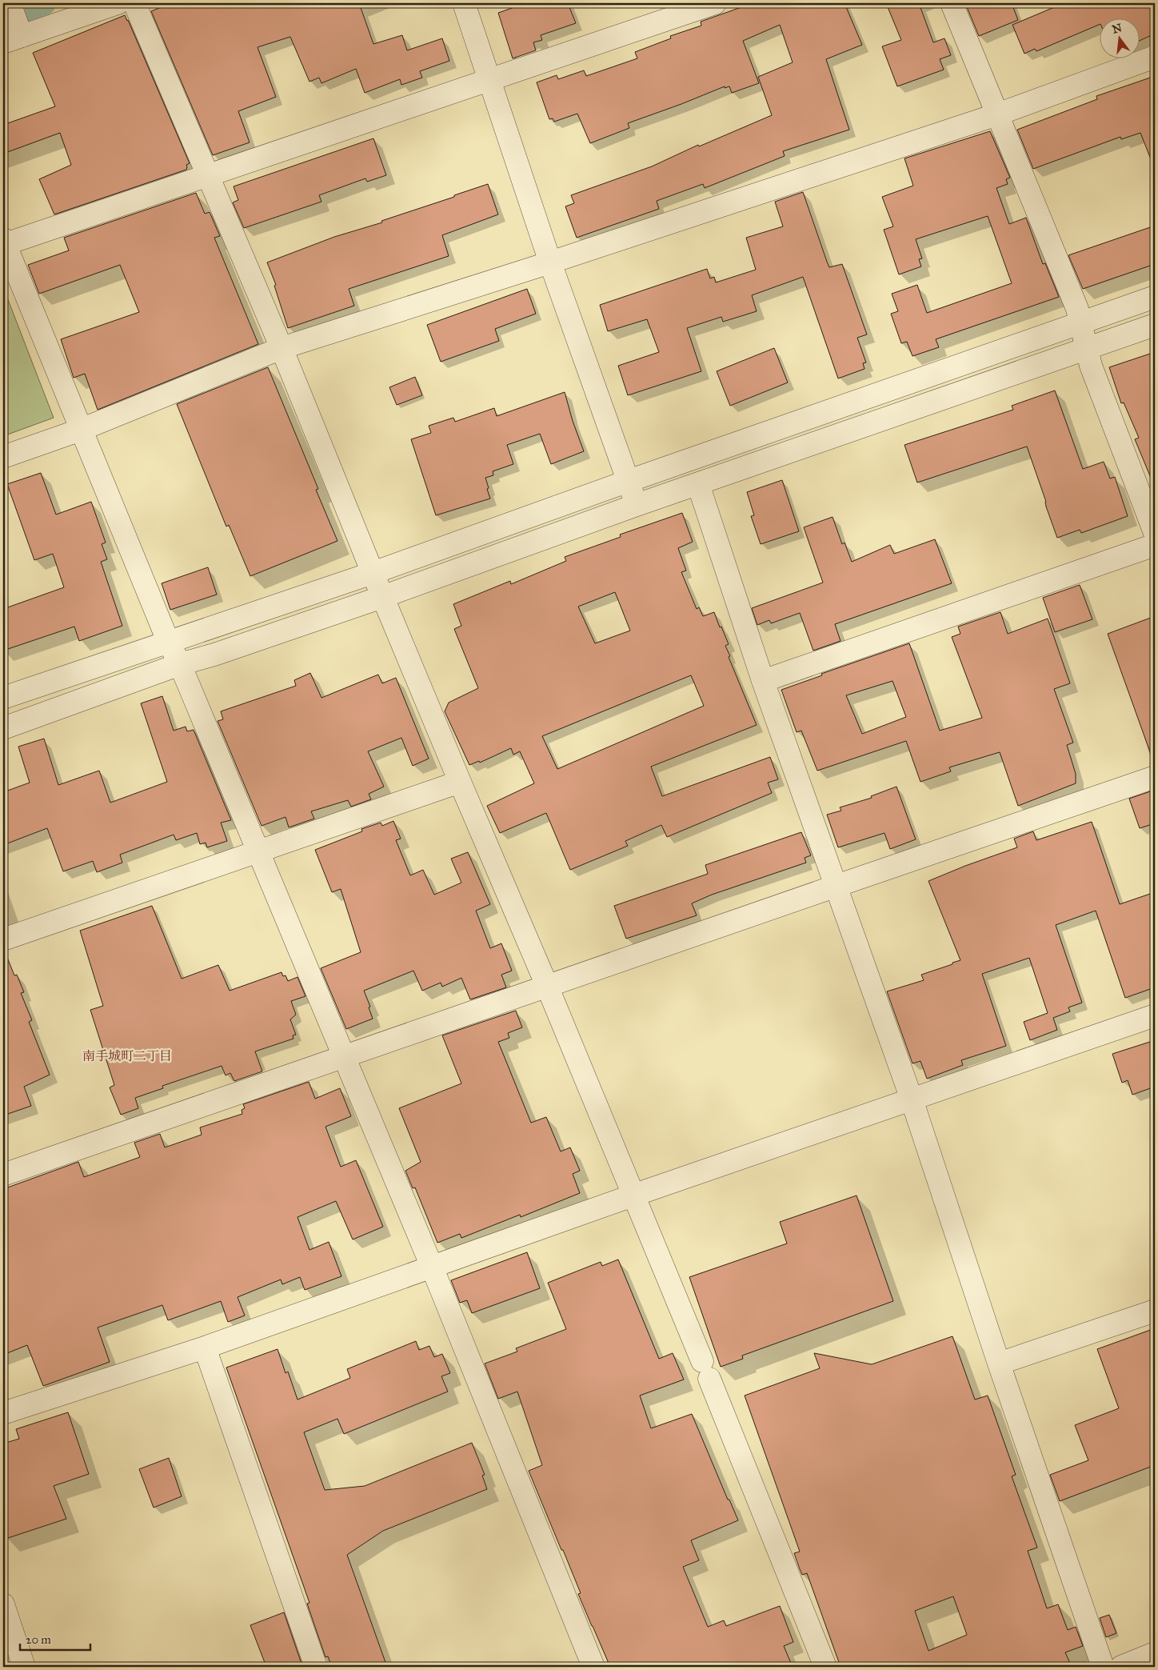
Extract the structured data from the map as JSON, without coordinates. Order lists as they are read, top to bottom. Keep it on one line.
{"districts":["南手城町二丁目"],"scale_bar":"20 m","north":"top"}
